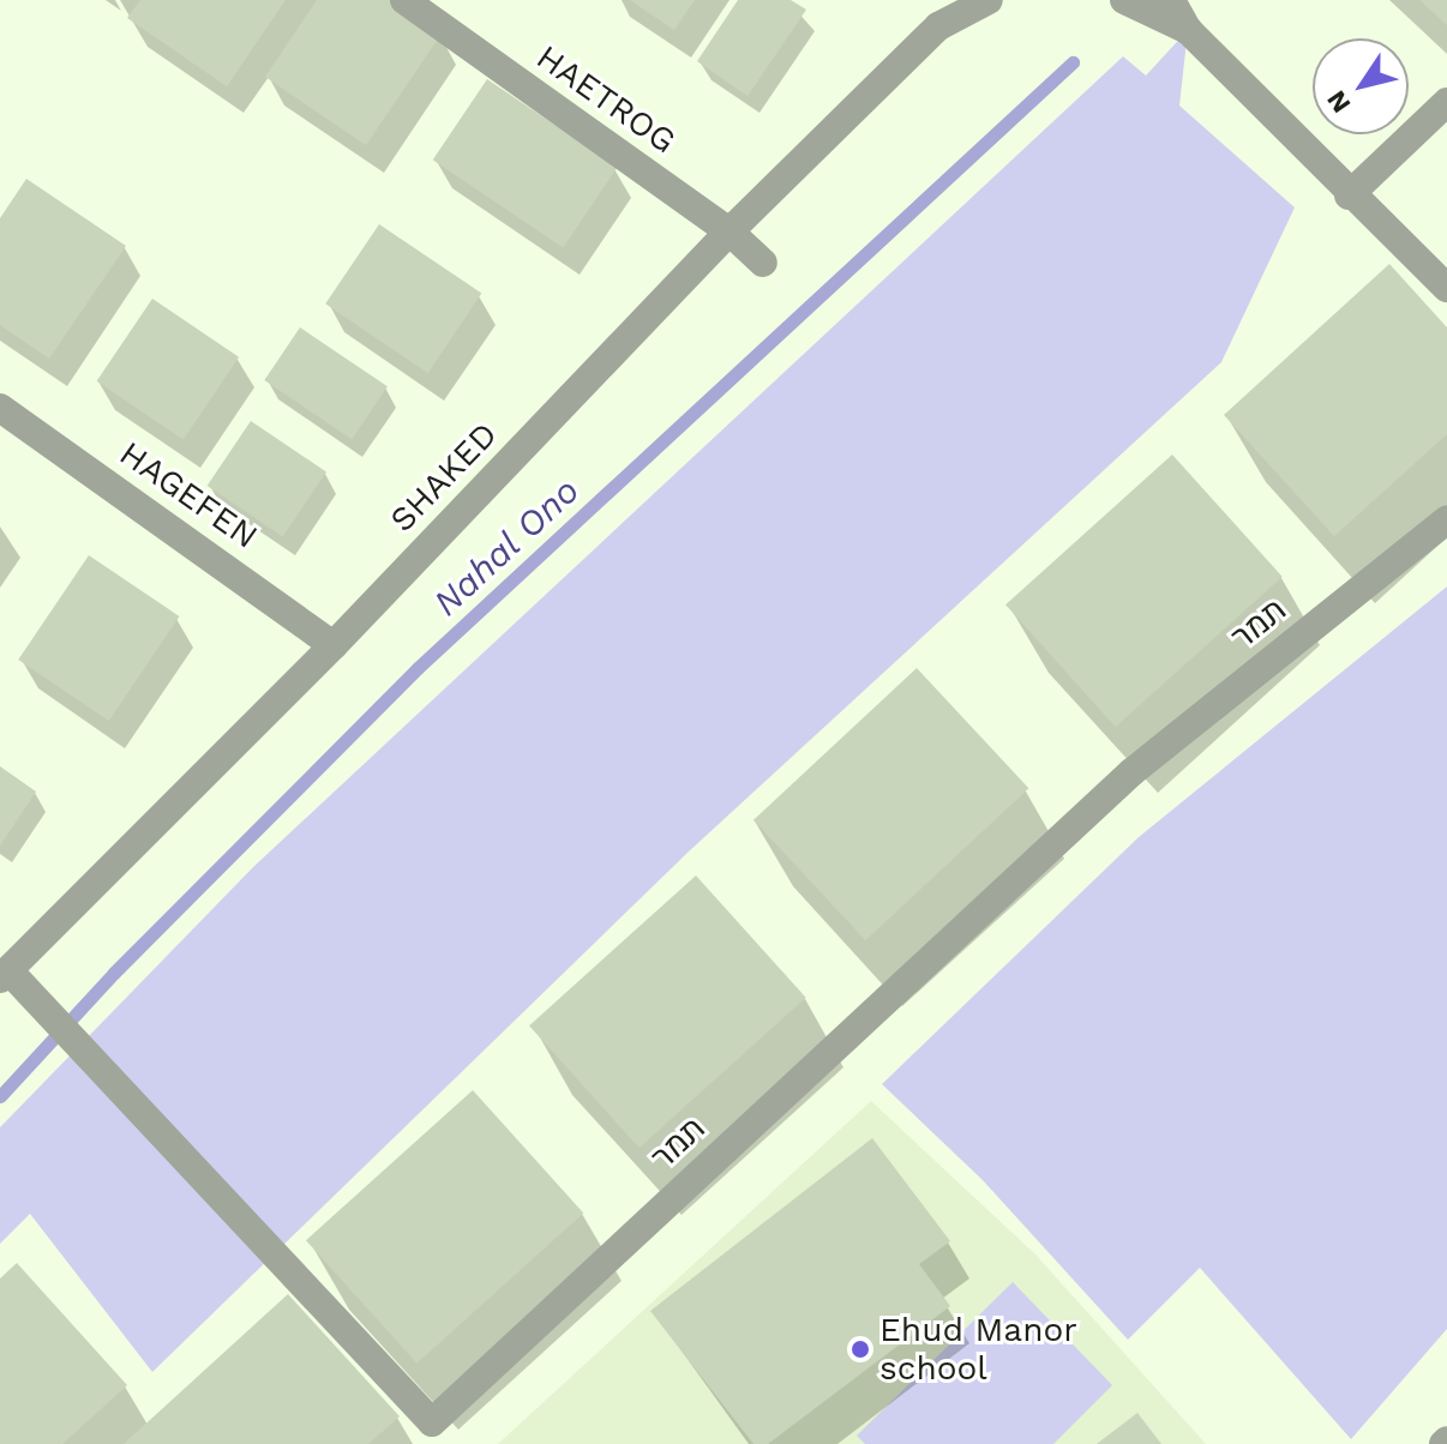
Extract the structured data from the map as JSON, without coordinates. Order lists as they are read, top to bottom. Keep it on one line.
{"streets":{"street":["HAETROG","SHAKED","HAGEFEN","תמר"]},"crossings":[["HAETROG","SHAKED"],["SHAKED","HAGEFEN"],["SHAKED","תמר"]],"water":["Nahal Ono"],"places":["Ehud Manor school"],"north":"bottom left"}
